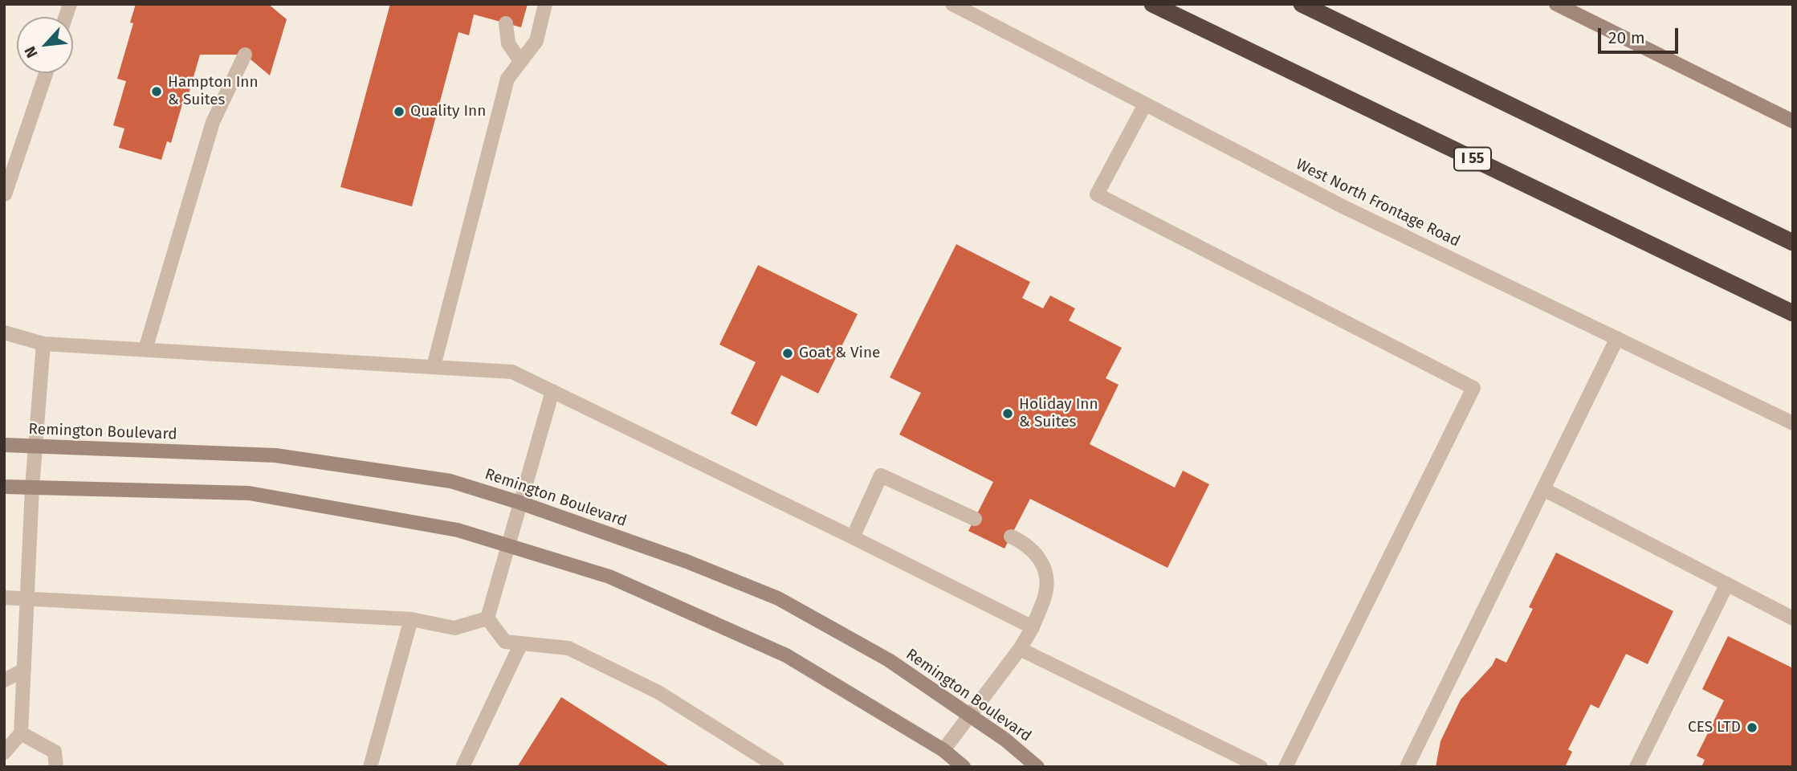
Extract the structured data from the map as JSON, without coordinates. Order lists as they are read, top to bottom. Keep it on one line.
{"streets":{"highway":["I 55"],"street":["West North Frontage Road","Remington Boulevard"]},"places":["Hampton Inn & Suites","Quality Inn","Goat & Vine","Holiday Inn & Suites","CES LTD"],"scale_bar":"20 m","north":"bottom left"}
